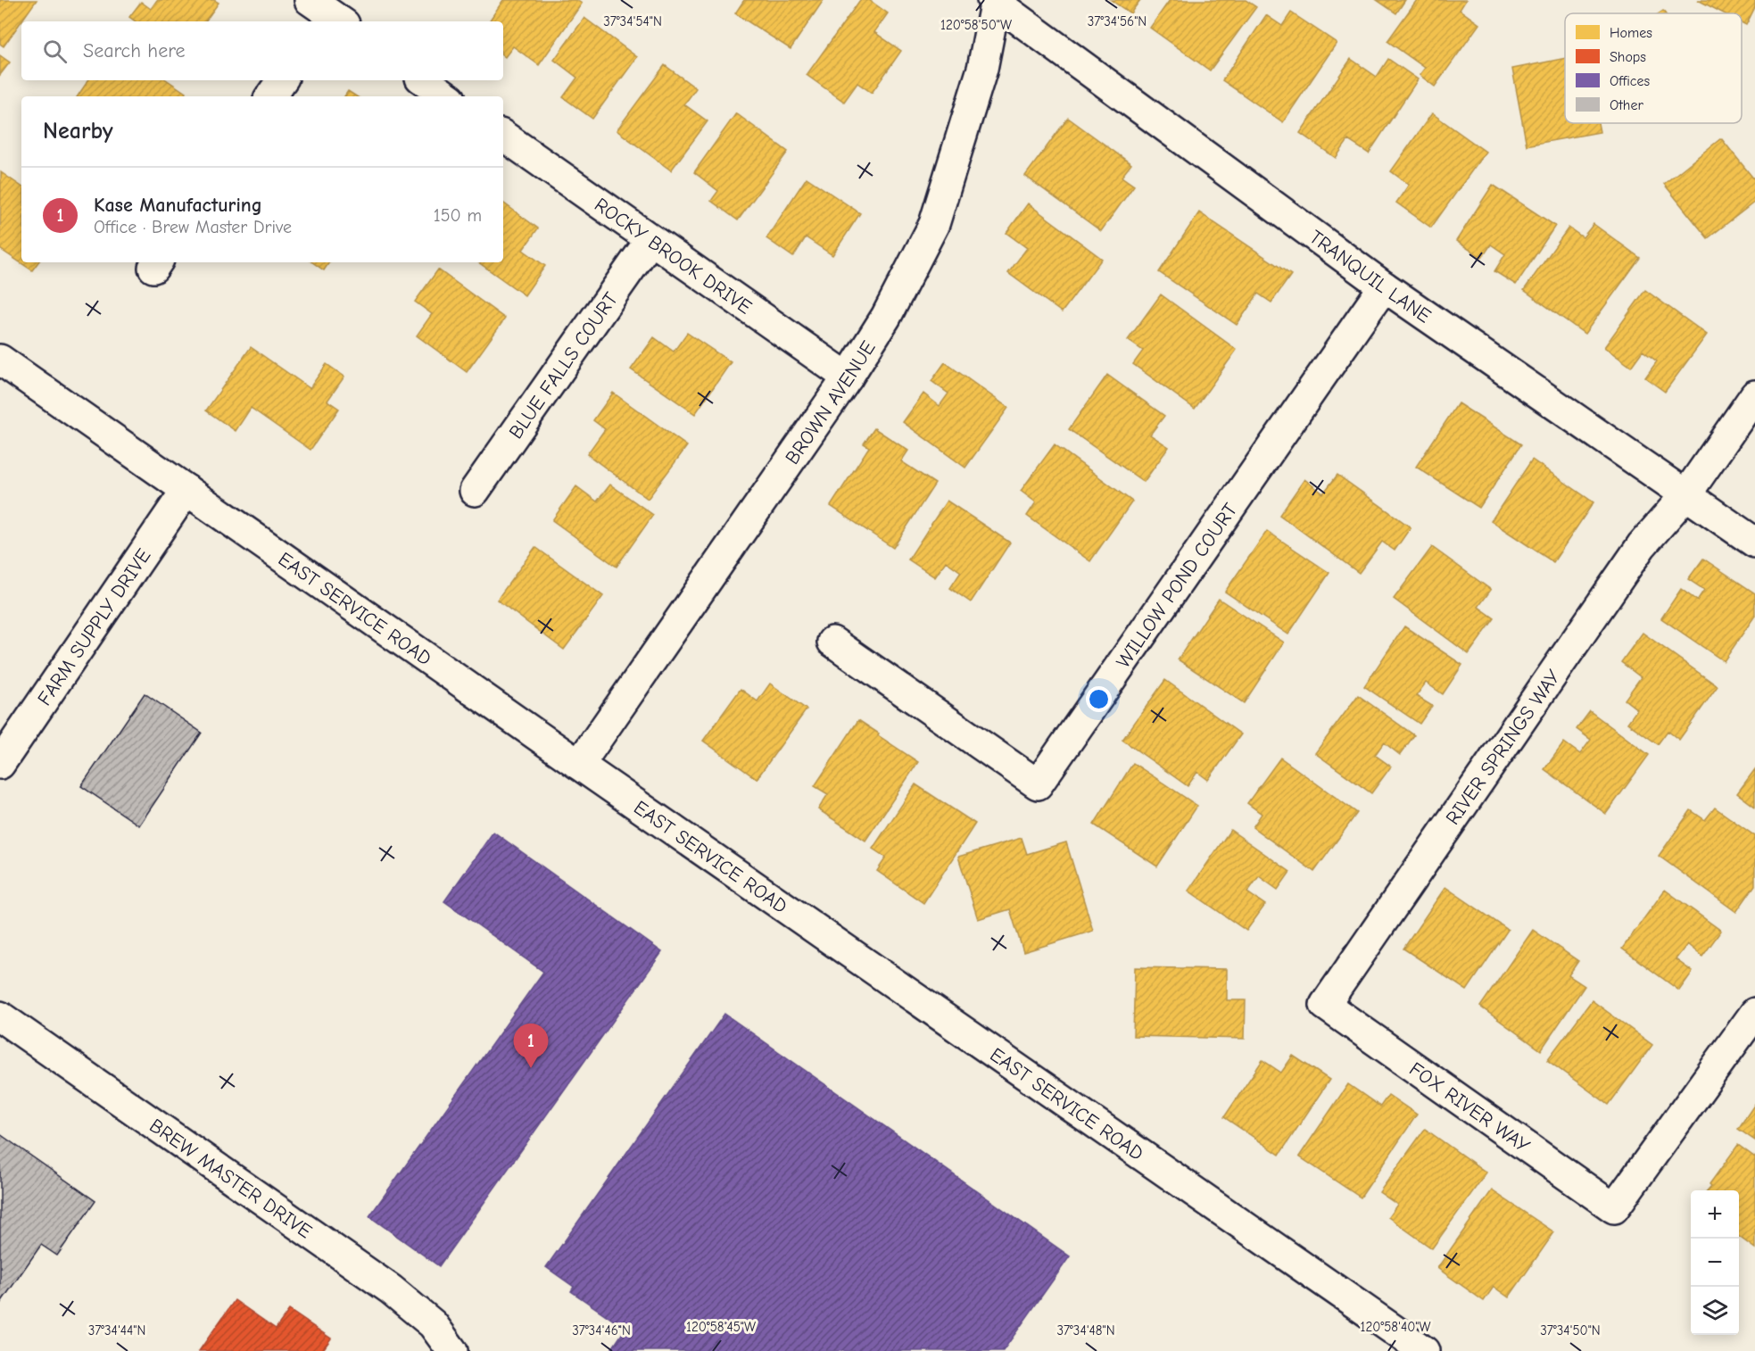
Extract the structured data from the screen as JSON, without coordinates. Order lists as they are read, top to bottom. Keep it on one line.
{"streets":{"street":["ROCKY BROOK DRIVE","TRANQUIL LANE","BLUE FALLS COURT","BROWN AVENUE","WILLOW POND COURT","EAST SERVICE ROAD","FARM SUPPLY DRIVE","RIVER SPRINGS WAY","FOX RIVER WAY","BREW MASTER DRIVE"]},"crossings":[["ROCKY BROOK DRIVE","BLUE FALLS COURT"],["ROCKY BROOK DRIVE","BROWN AVENUE"],["TRANQUIL LANE","BROWN AVENUE"],["TRANQUIL LANE","WILLOW POND COURT"],["TRANQUIL LANE","RIVER SPRINGS WAY"],["BROWN AVENUE","EAST SERVICE ROAD"],["EAST SERVICE ROAD","FARM SUPPLY DRIVE"],["RIVER SPRINGS WAY","FOX RIVER WAY"]],"legend":["Homes","Shops","Offices","Other"],"page":{"search":"Search here","heading":"Nearby","list":[{"mark":"1","name":"Kase Manufacturing","note":"Office · Brew Master Drive","value":"150 m"}],"pins":"1","map_buttons":["+","−"]},"coordinates":["37°34'54\"N","37°34'56\"N","120°58'50\"W","120°58'45\"W","120°58'40\"W","37°34'44\"N","37°34'46\"N","37°34'48\"N","37°34'50\"N"]}
